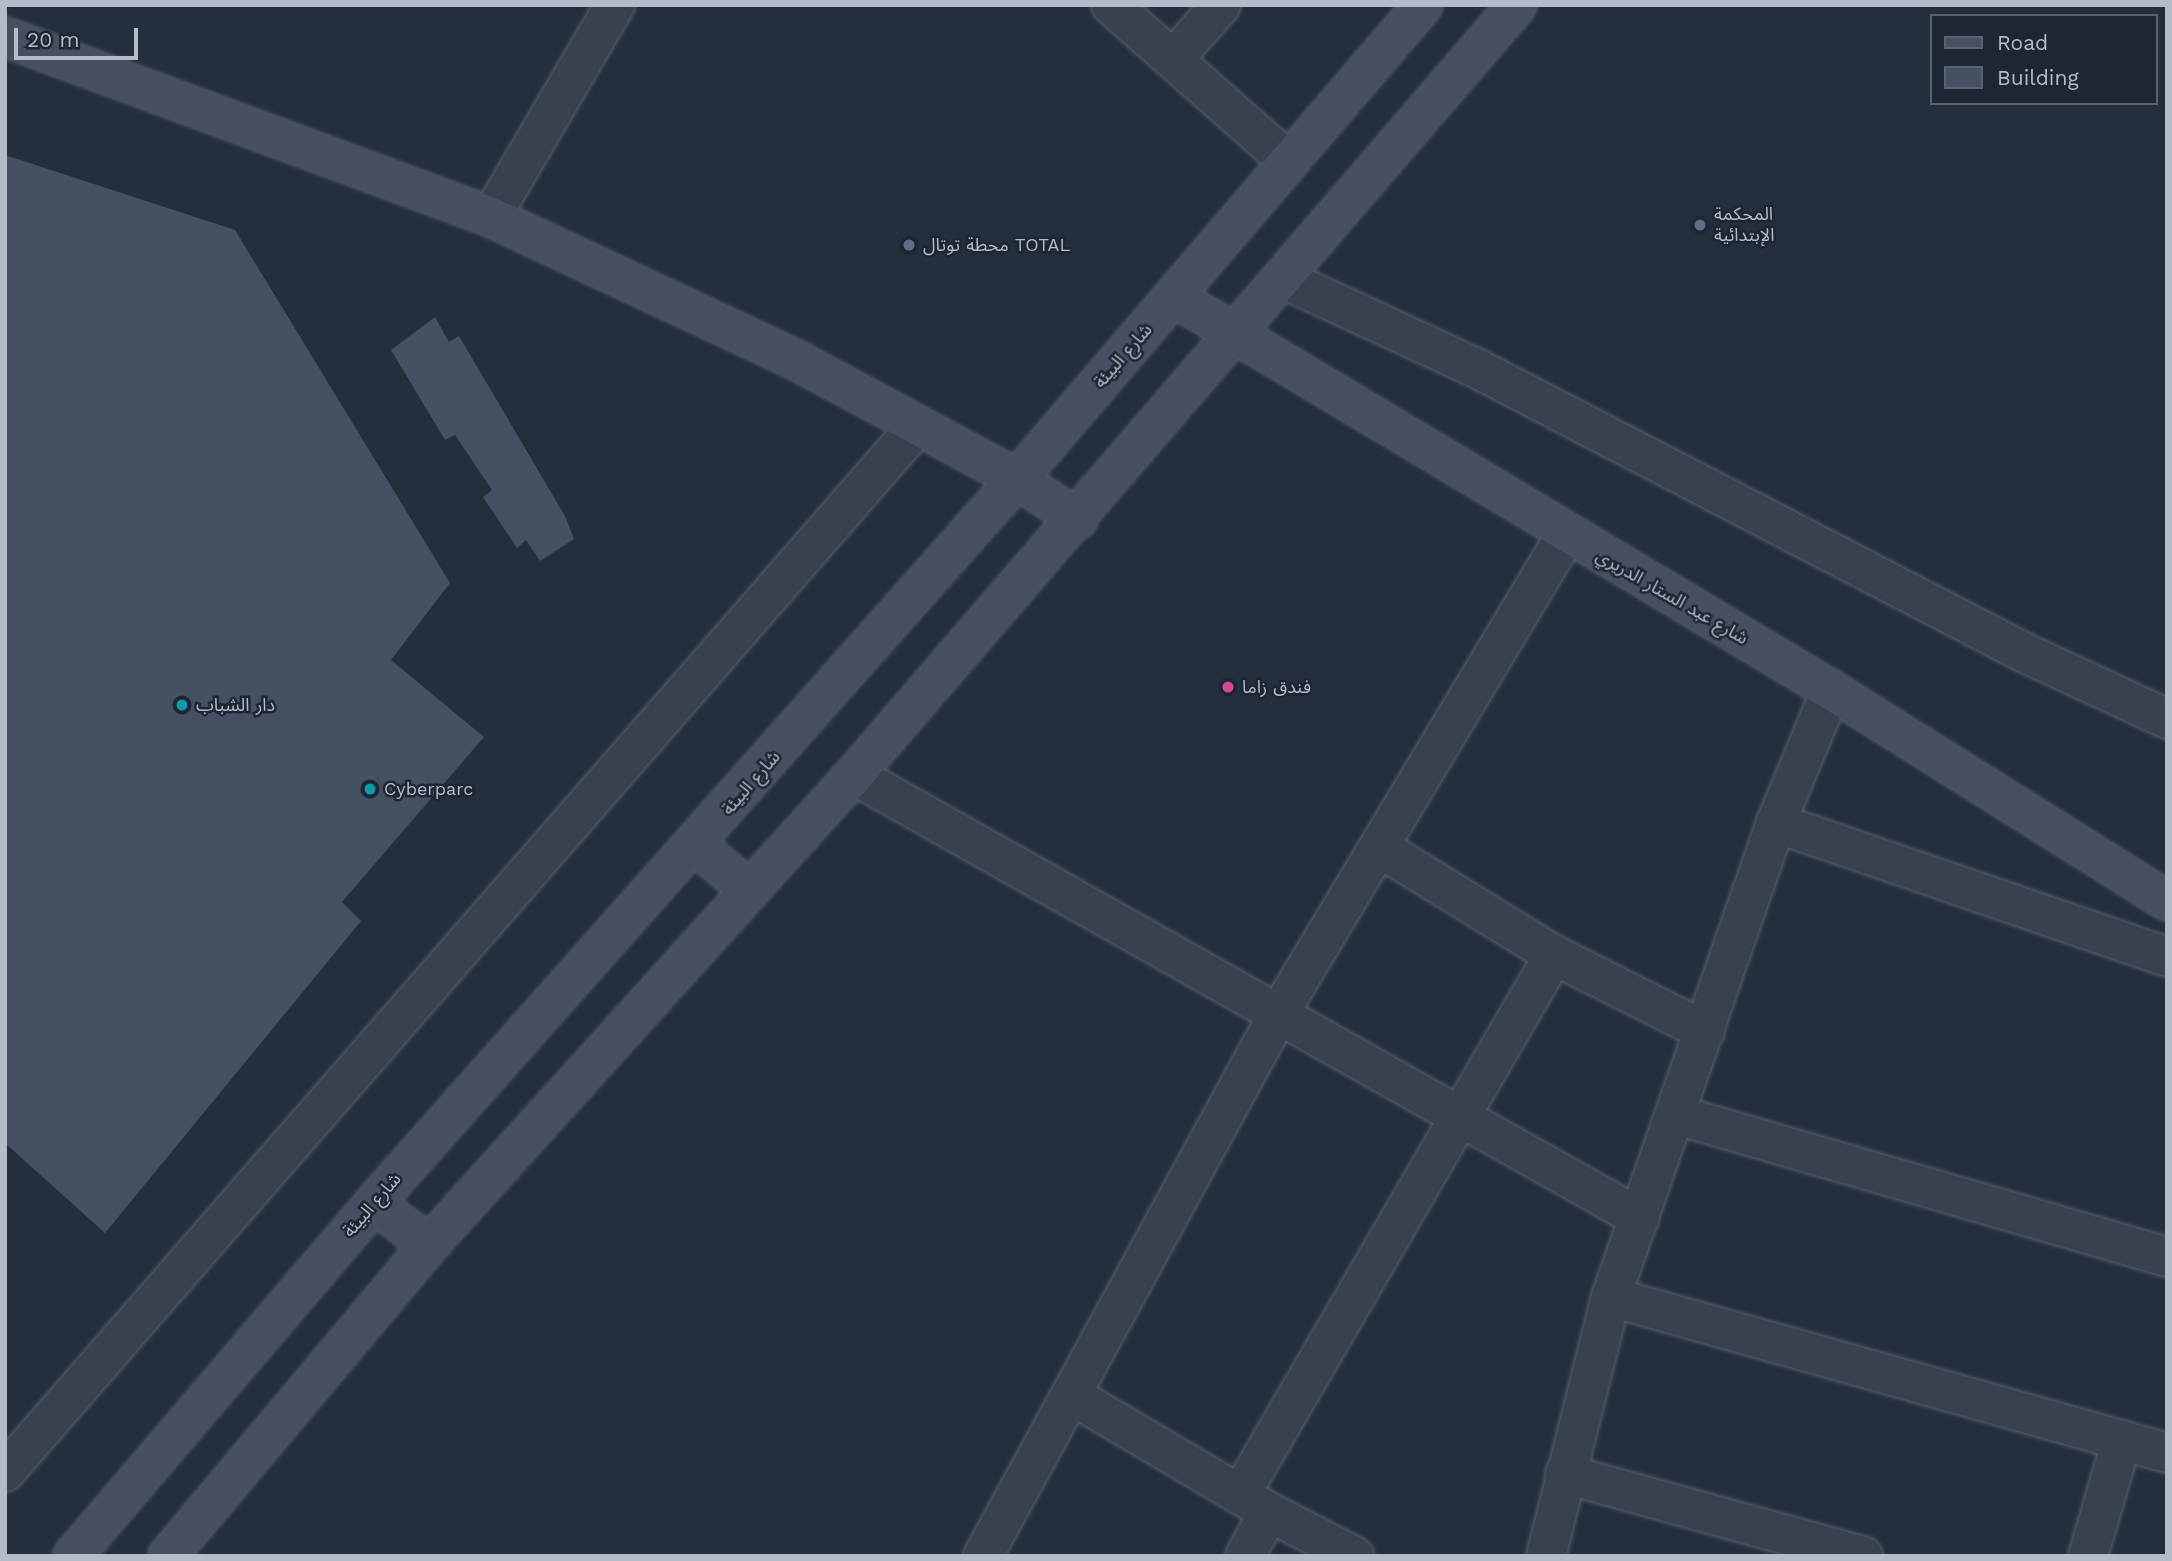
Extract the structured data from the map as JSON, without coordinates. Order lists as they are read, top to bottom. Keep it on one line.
{"streets":{"main road":["شارع البيئة","شارع عبد الستار الدريري"]},"crossings":[["شارع البيئة","شارع عبد الستار الدريري"]],"places":["المحكمة الإبتدائية","محطة توتال TOTAL","فندق زاما","دار الشباب","Cyberparc"],"legend":["Road","Building"],"scale_bar":"20 m"}
